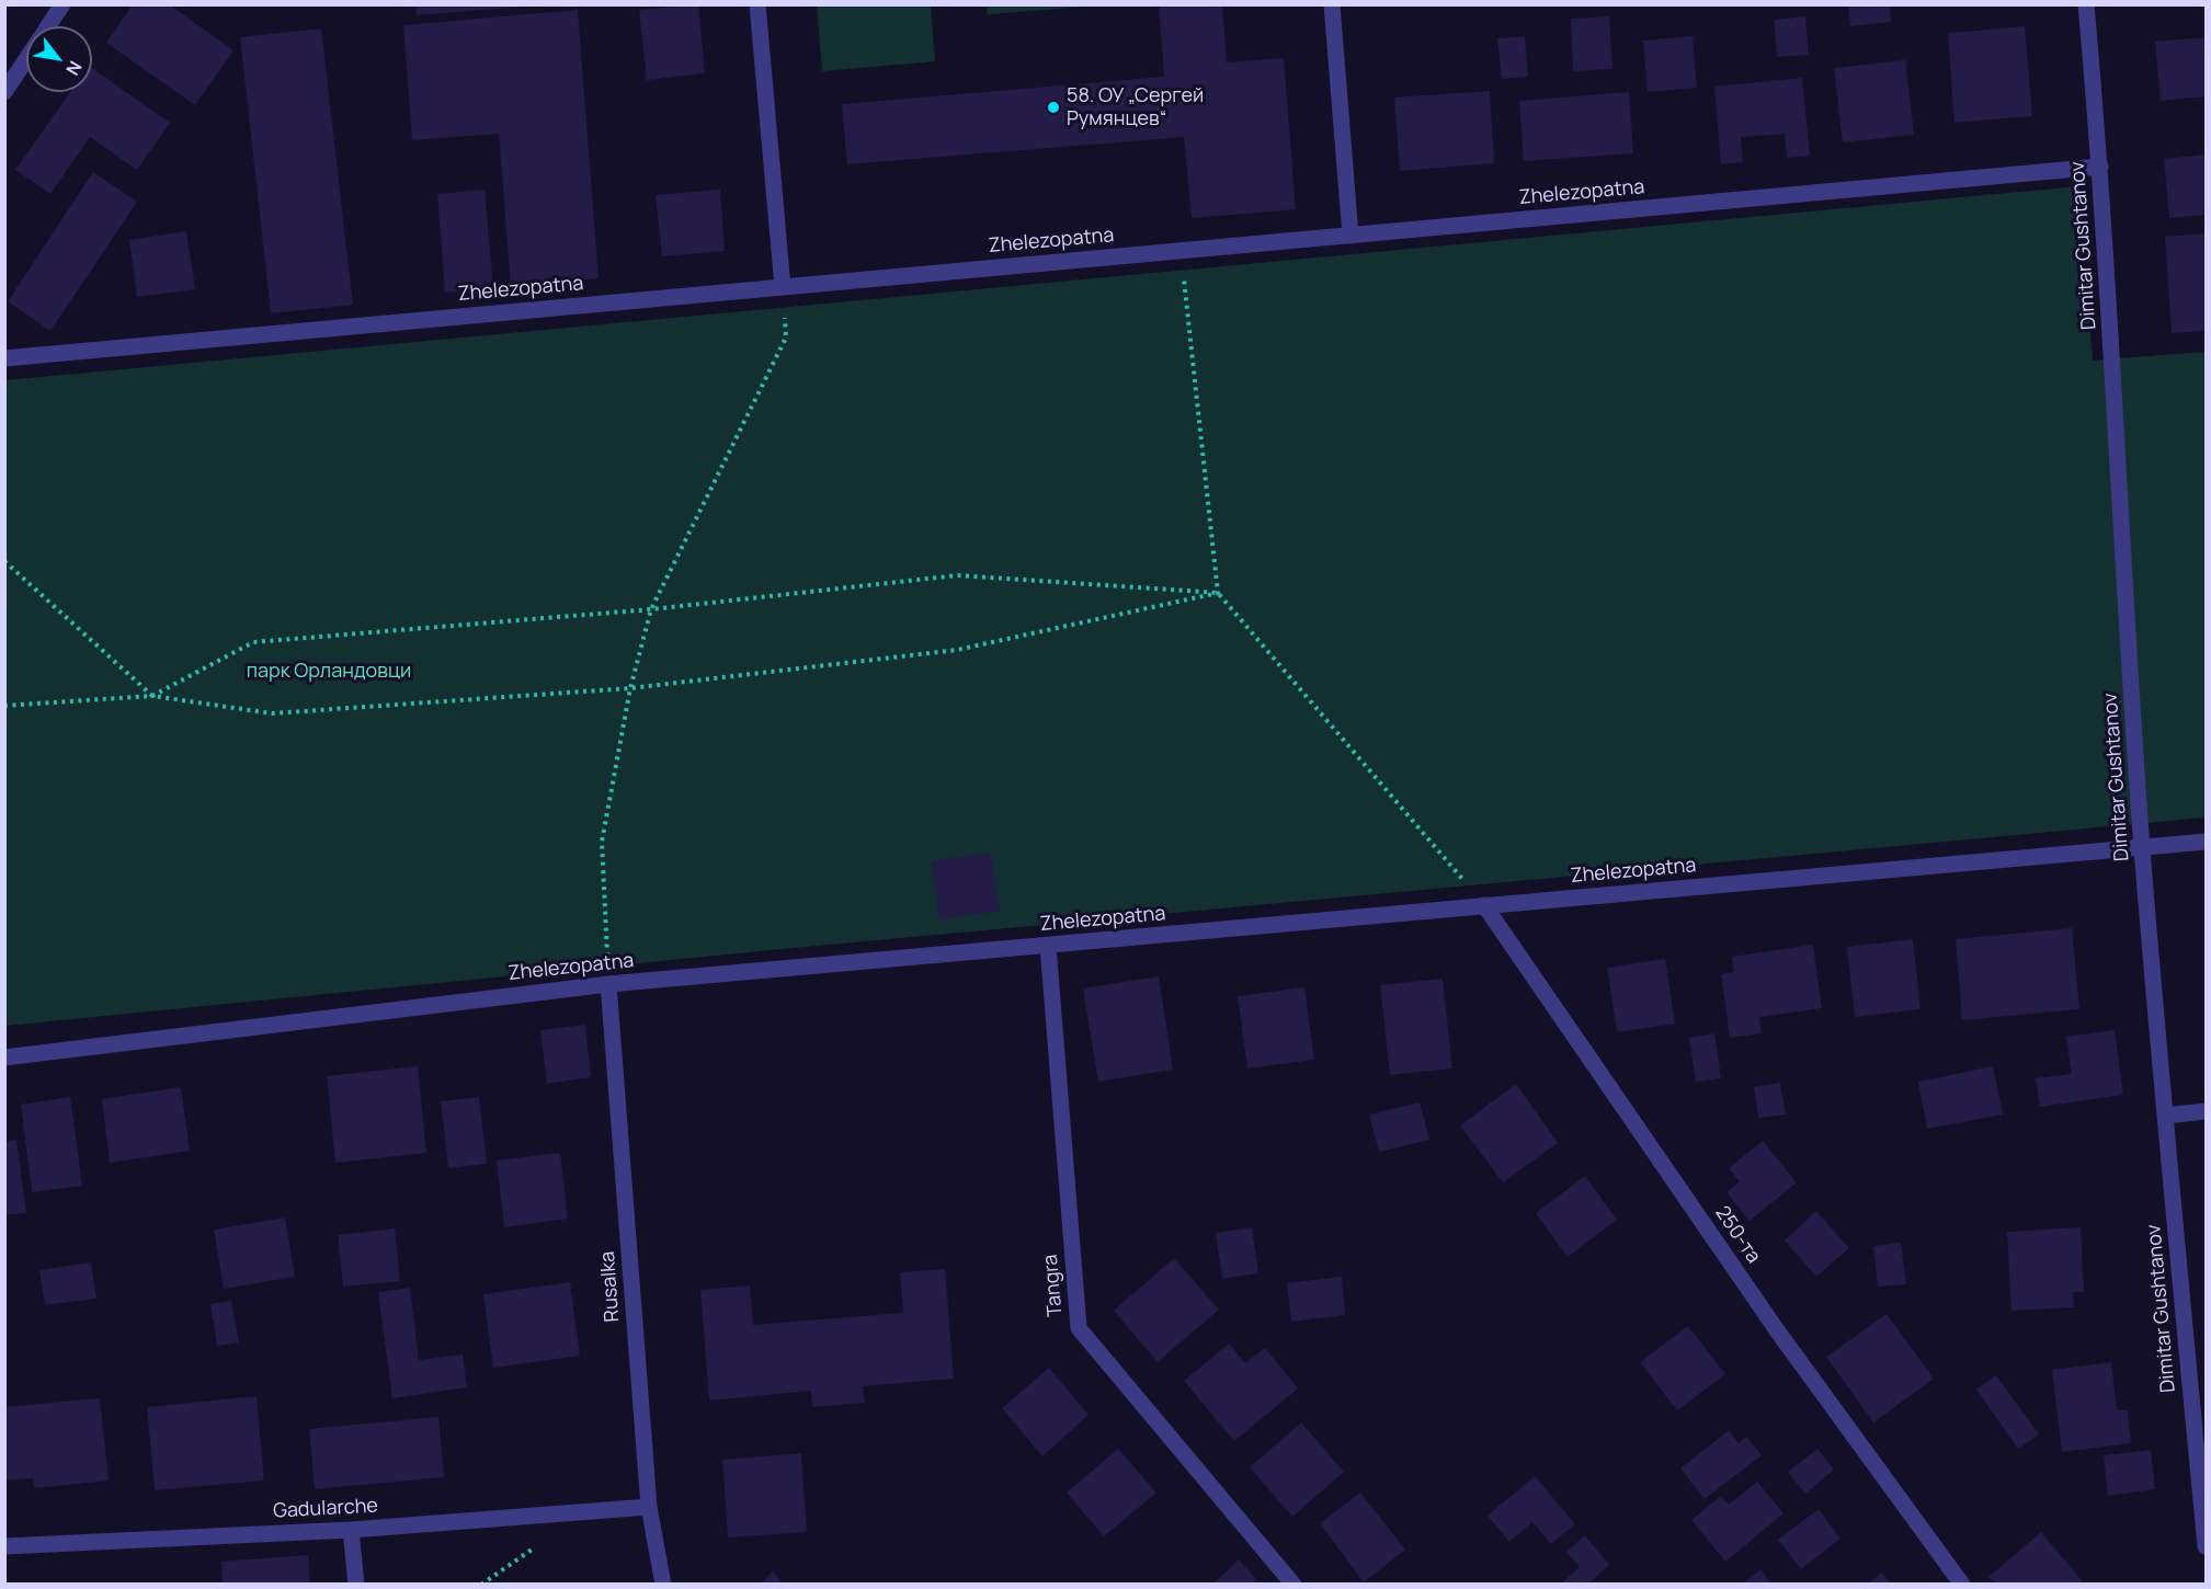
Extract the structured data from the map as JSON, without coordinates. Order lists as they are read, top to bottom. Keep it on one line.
{"streets":{"street":["Zhelezopatna","Dimitar Gushtanov","250-та","Tangra","Rusalka","Gadularche"]},"crossings":[["Zhelezopatna","Dimitar Gushtanov"],["Zhelezopatna","250-та"],["Zhelezopatna","Tangra"],["Zhelezopatna","Rusalka"],["Rusalka","Gadularche"]],"parks":["парк Орландовци"],"places":["58. ОУ „Сергей Румянцев“"],"north":"bottom right"}
